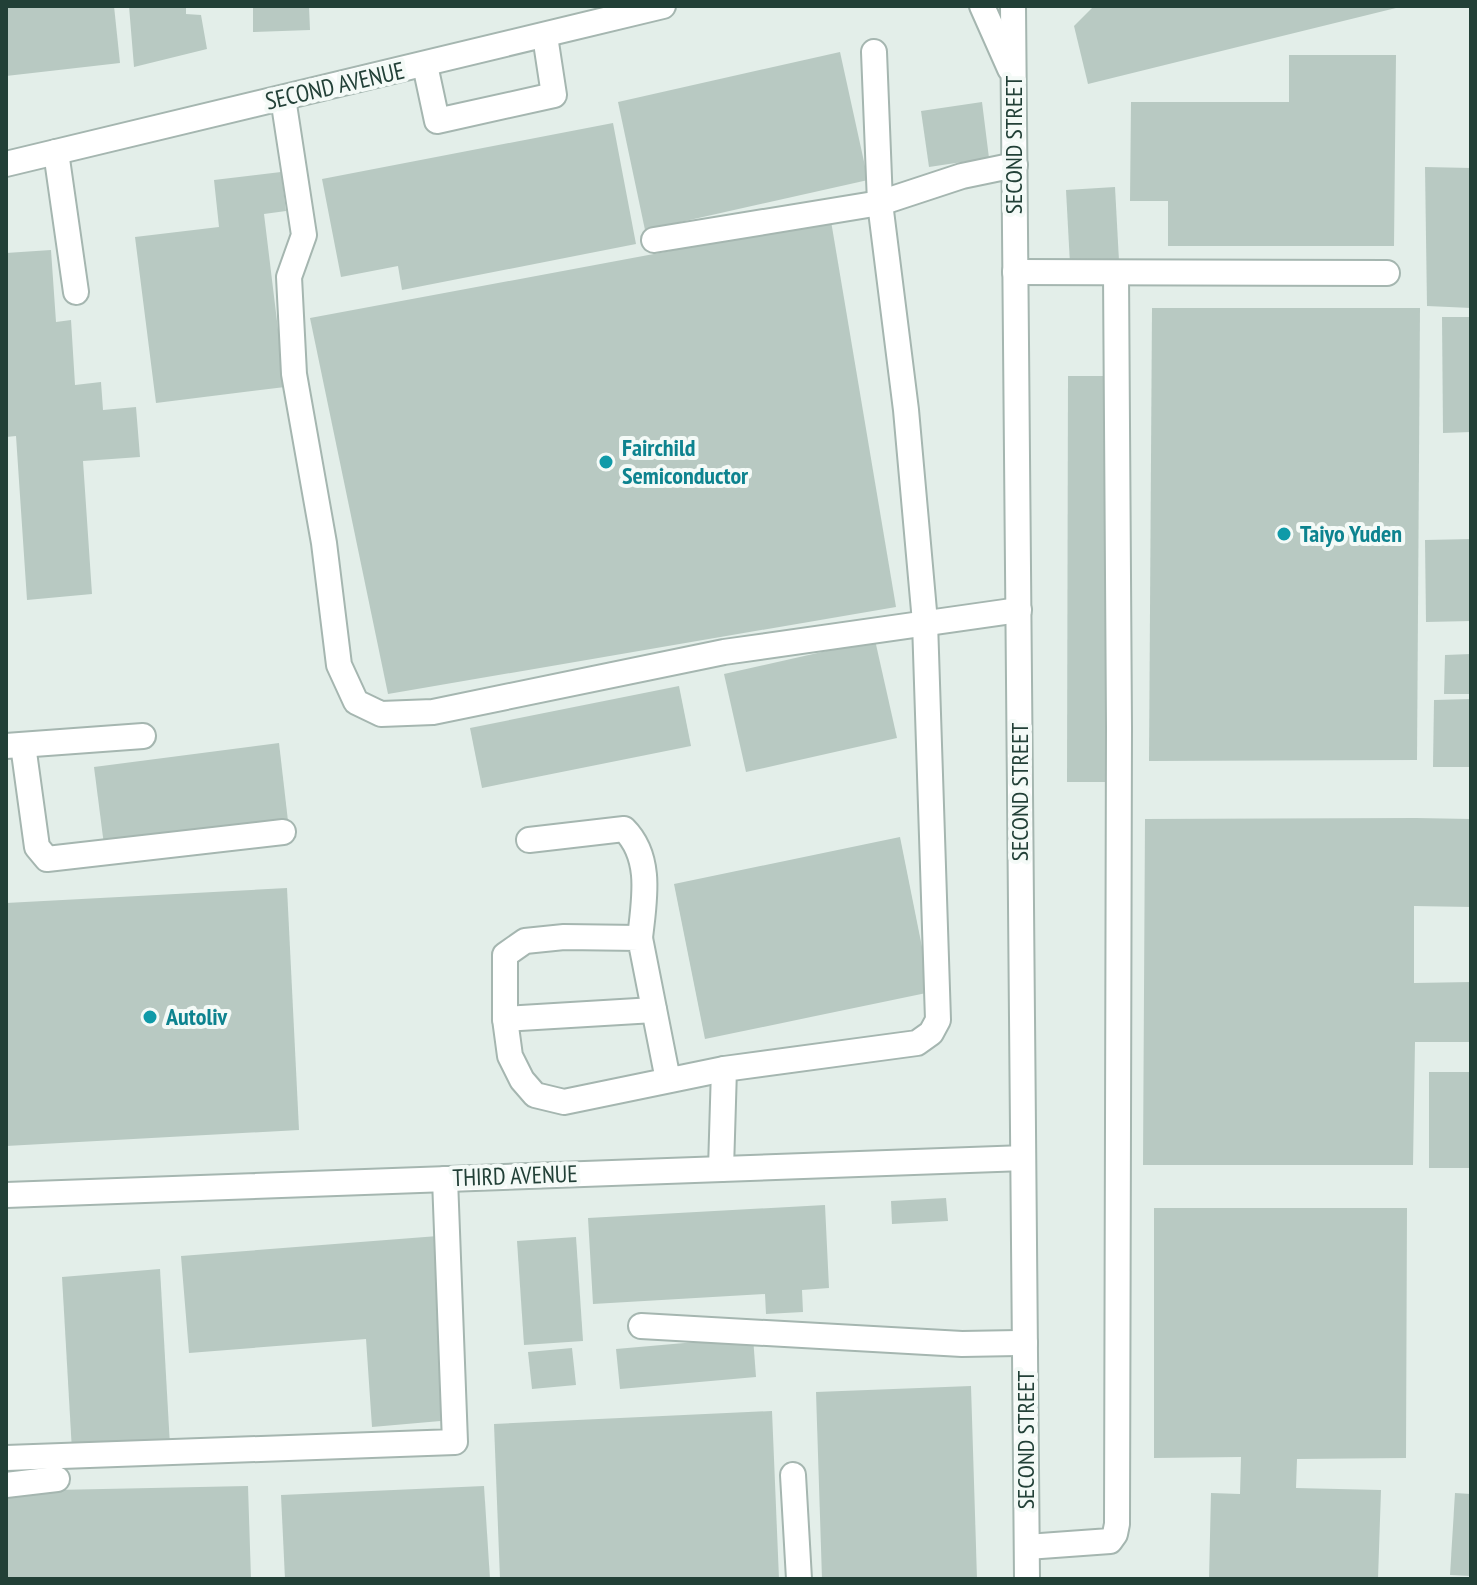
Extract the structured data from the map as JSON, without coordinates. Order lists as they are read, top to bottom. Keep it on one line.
{"streets":{"street":["SECOND AVENUE","SECOND STREET","THIRD AVENUE"]},"crossings":[["SECOND STREET","THIRD AVENUE"]],"places":["Fairchild Semiconductor","Taiyo Yuden","Autoliv"]}
